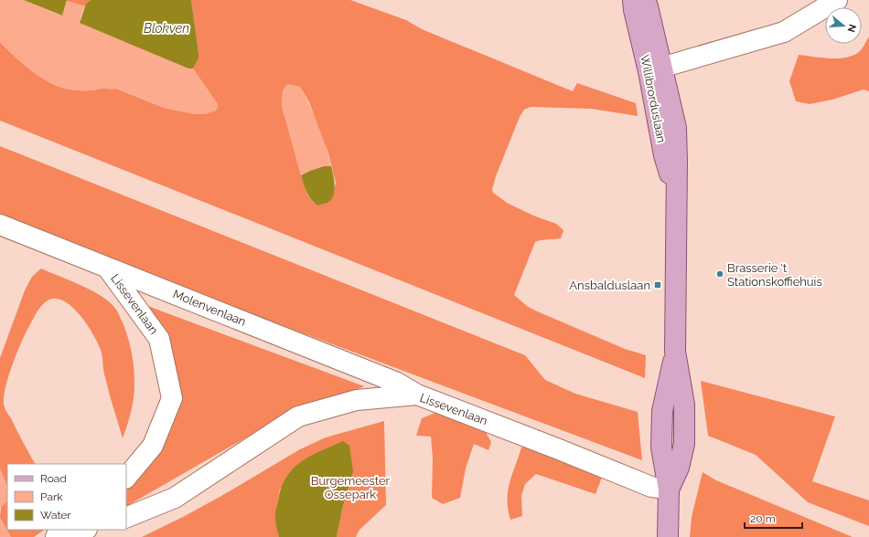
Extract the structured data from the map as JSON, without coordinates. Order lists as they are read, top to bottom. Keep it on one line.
{"streets":{"main road":["Willibrorduslaan"],"street":["Lissevenlaan","Molenvenlaan"]},"crossings":[["Willibrorduslaan","Lissevenlaan"],["Lissevenlaan","Molenvenlaan"]],"water":["Blokven"],"parks":["Burgemeester Ossepark"],"places":{"other":["Brasserie 't Stationskoffiehuis"],"transit":["Ansbalduslaan"]},"legend":["Road","Park","Water"],"scale_bar":"20 m","north":"right"}
